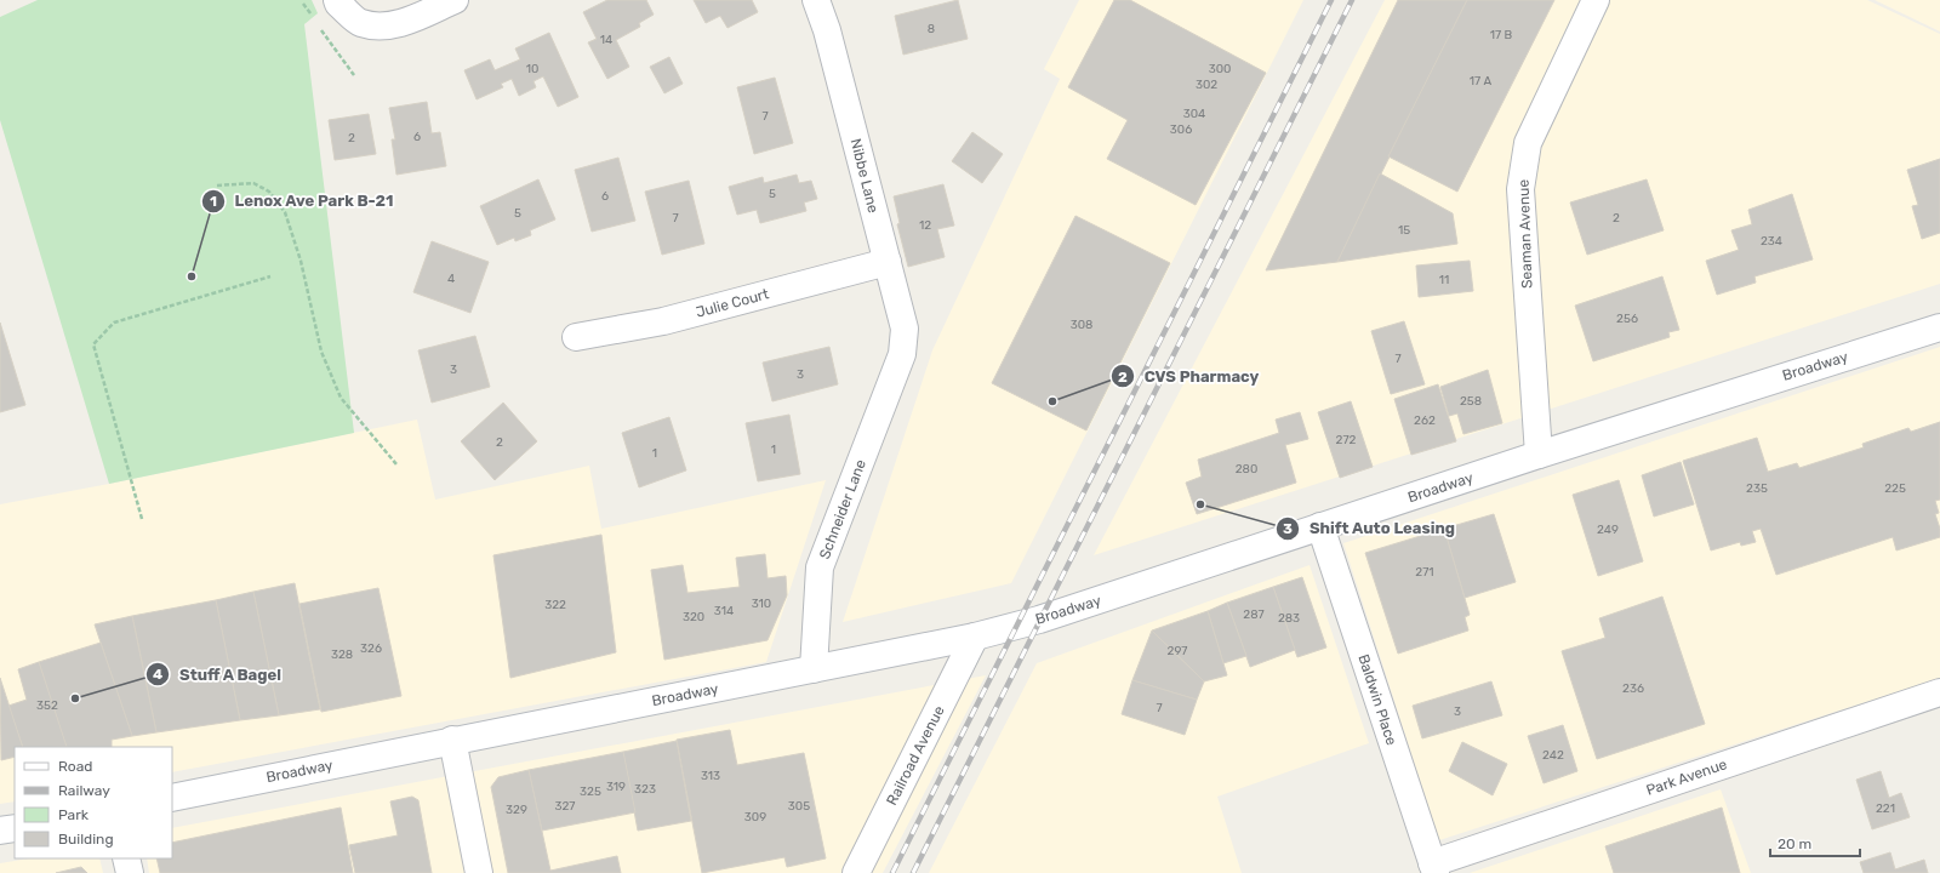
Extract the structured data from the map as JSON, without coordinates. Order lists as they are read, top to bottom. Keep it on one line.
{"streets":{"street":["Nibbe Lane","Seaman Avenue","Julie Court","Broadway","Schneider Lane","Baldwin Place","Railroad Avenue","Park Avenue"]},"crossings":[["Nibbe Lane","Julie Court"],["Nibbe Lane","Schneider Lane"],["Seaman Avenue","Broadway"],["Broadway","Schneider Lane"],["Broadway","Baldwin Place"],["Broadway","Railroad Avenue"],["Baldwin Place","Park Avenue"]],"places":["Lenox Ave Park B-21","CVS Pharmacy","Shift Auto Leasing","Stuff A Bagel"],"house_numbers":["8","17 B","14","10","300","17 A","302","304","7","306","6","2","5","6","5","7","2","12","15","234","4","11","256","308","7","3","3","258","262","272","2","1","1","280","235","225","249","271","310","322","314","287","320","283","326","297","328","236","352","7","3","242","313","319","323","325","327","305","221","329","309"],"legend":["Road","Railway","Park","Building"],"scale_bar":"20 m"}
